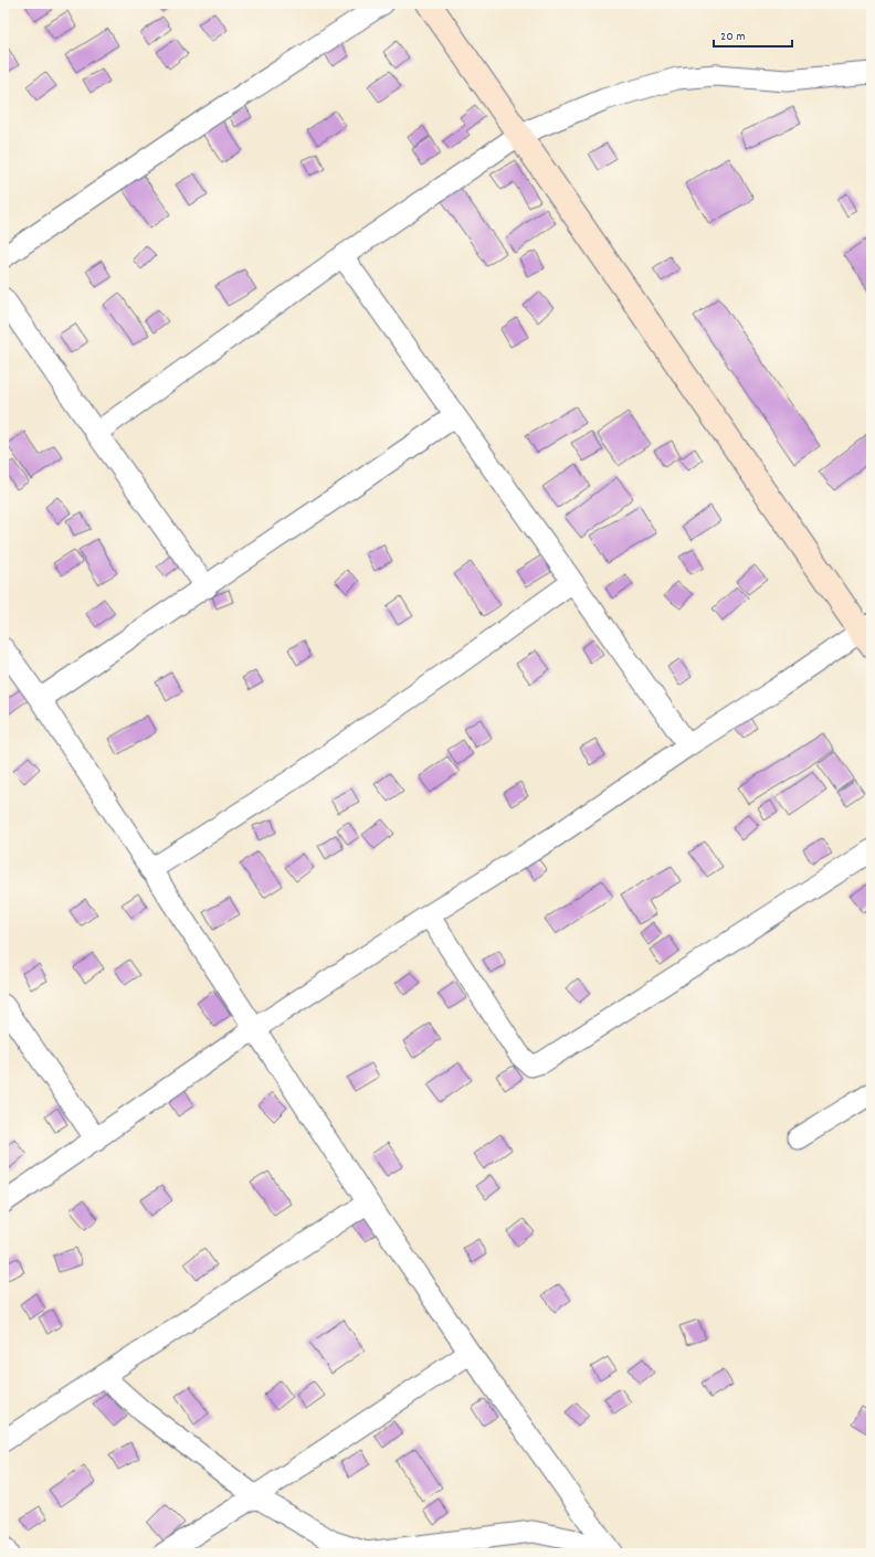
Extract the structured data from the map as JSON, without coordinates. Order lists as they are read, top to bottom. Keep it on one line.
{"scale_bar":"20 m"}
